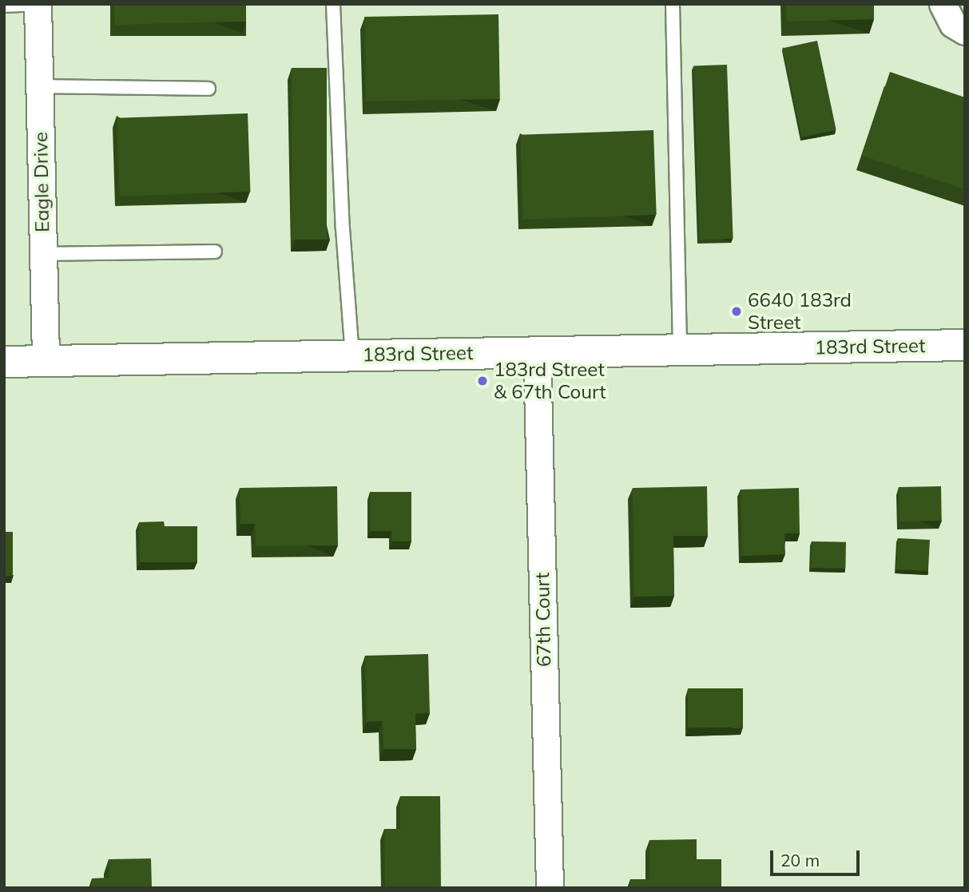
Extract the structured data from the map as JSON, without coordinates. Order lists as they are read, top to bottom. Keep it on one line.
{"streets":{"street":["Eagle Drive","183rd Street","67th Court"]},"crossings":[["Eagle Drive","183rd Street"],["183rd Street","67th Court"]],"places":["6640 183rd Street","183rd Street & 67th Court"],"scale_bar":"20 m"}
